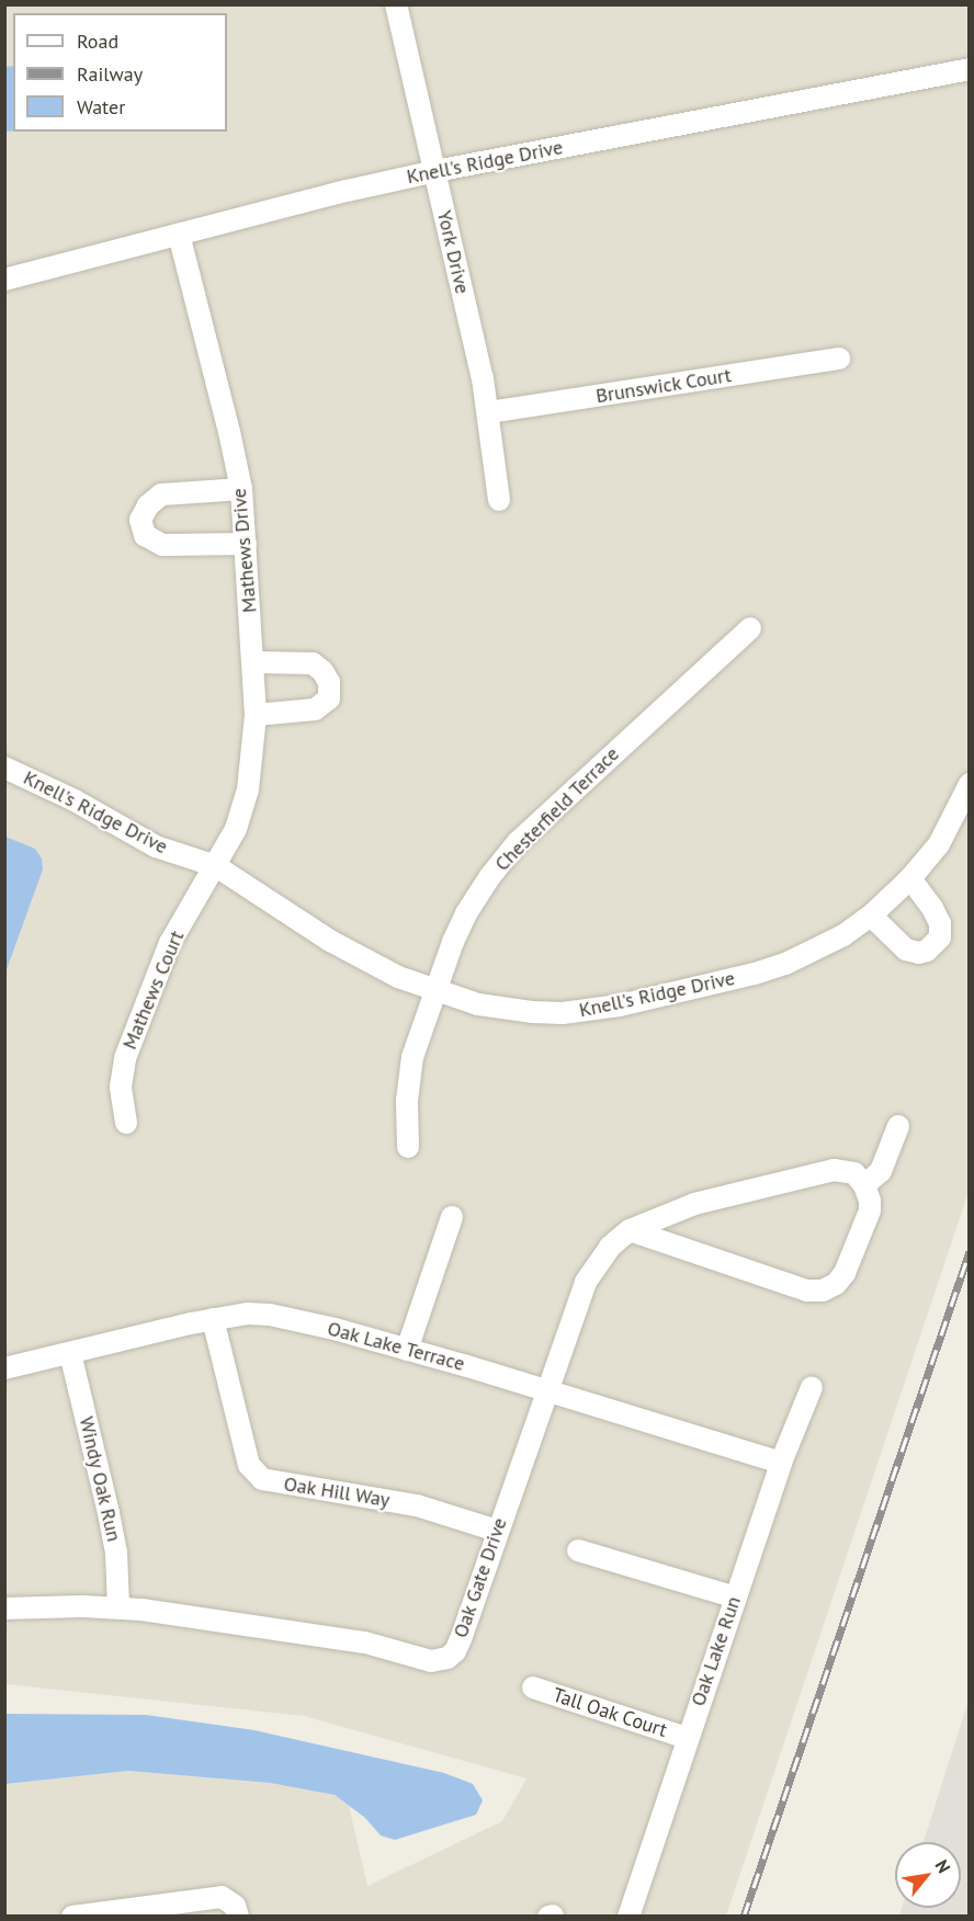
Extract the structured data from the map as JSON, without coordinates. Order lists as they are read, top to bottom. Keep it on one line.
{"streets":{"street":["Knell's Ridge Drive","York Drive","Brunswick Court","Mathews Drive","Chesterfield Terrace","Mathews Court","Oak Lake Terrace","Windy Oak Run","Oak Hill Way","Oak Gate Drive","Oak Lake Run","Tall Oak Court"]},"crossings":[["Knell's Ridge Drive","York Drive"],["Knell's Ridge Drive","Mathews Drive"],["Knell's Ridge Drive","Chesterfield Terrace"],["Knell's Ridge Drive","Mathews Court"],["York Drive","Brunswick Court"],["Mathews Drive","Mathews Court"],["Oak Lake Terrace","Windy Oak Run"],["Oak Lake Terrace","Oak Hill Way"],["Oak Lake Terrace","Oak Gate Drive"],["Oak Lake Terrace","Oak Lake Run"],["Windy Oak Run","Oak Gate Drive"],["Oak Hill Way","Oak Gate Drive"],["Oak Lake Run","Tall Oak Court"]],"legend":["Road","Railway","Water"],"north":"top right"}
